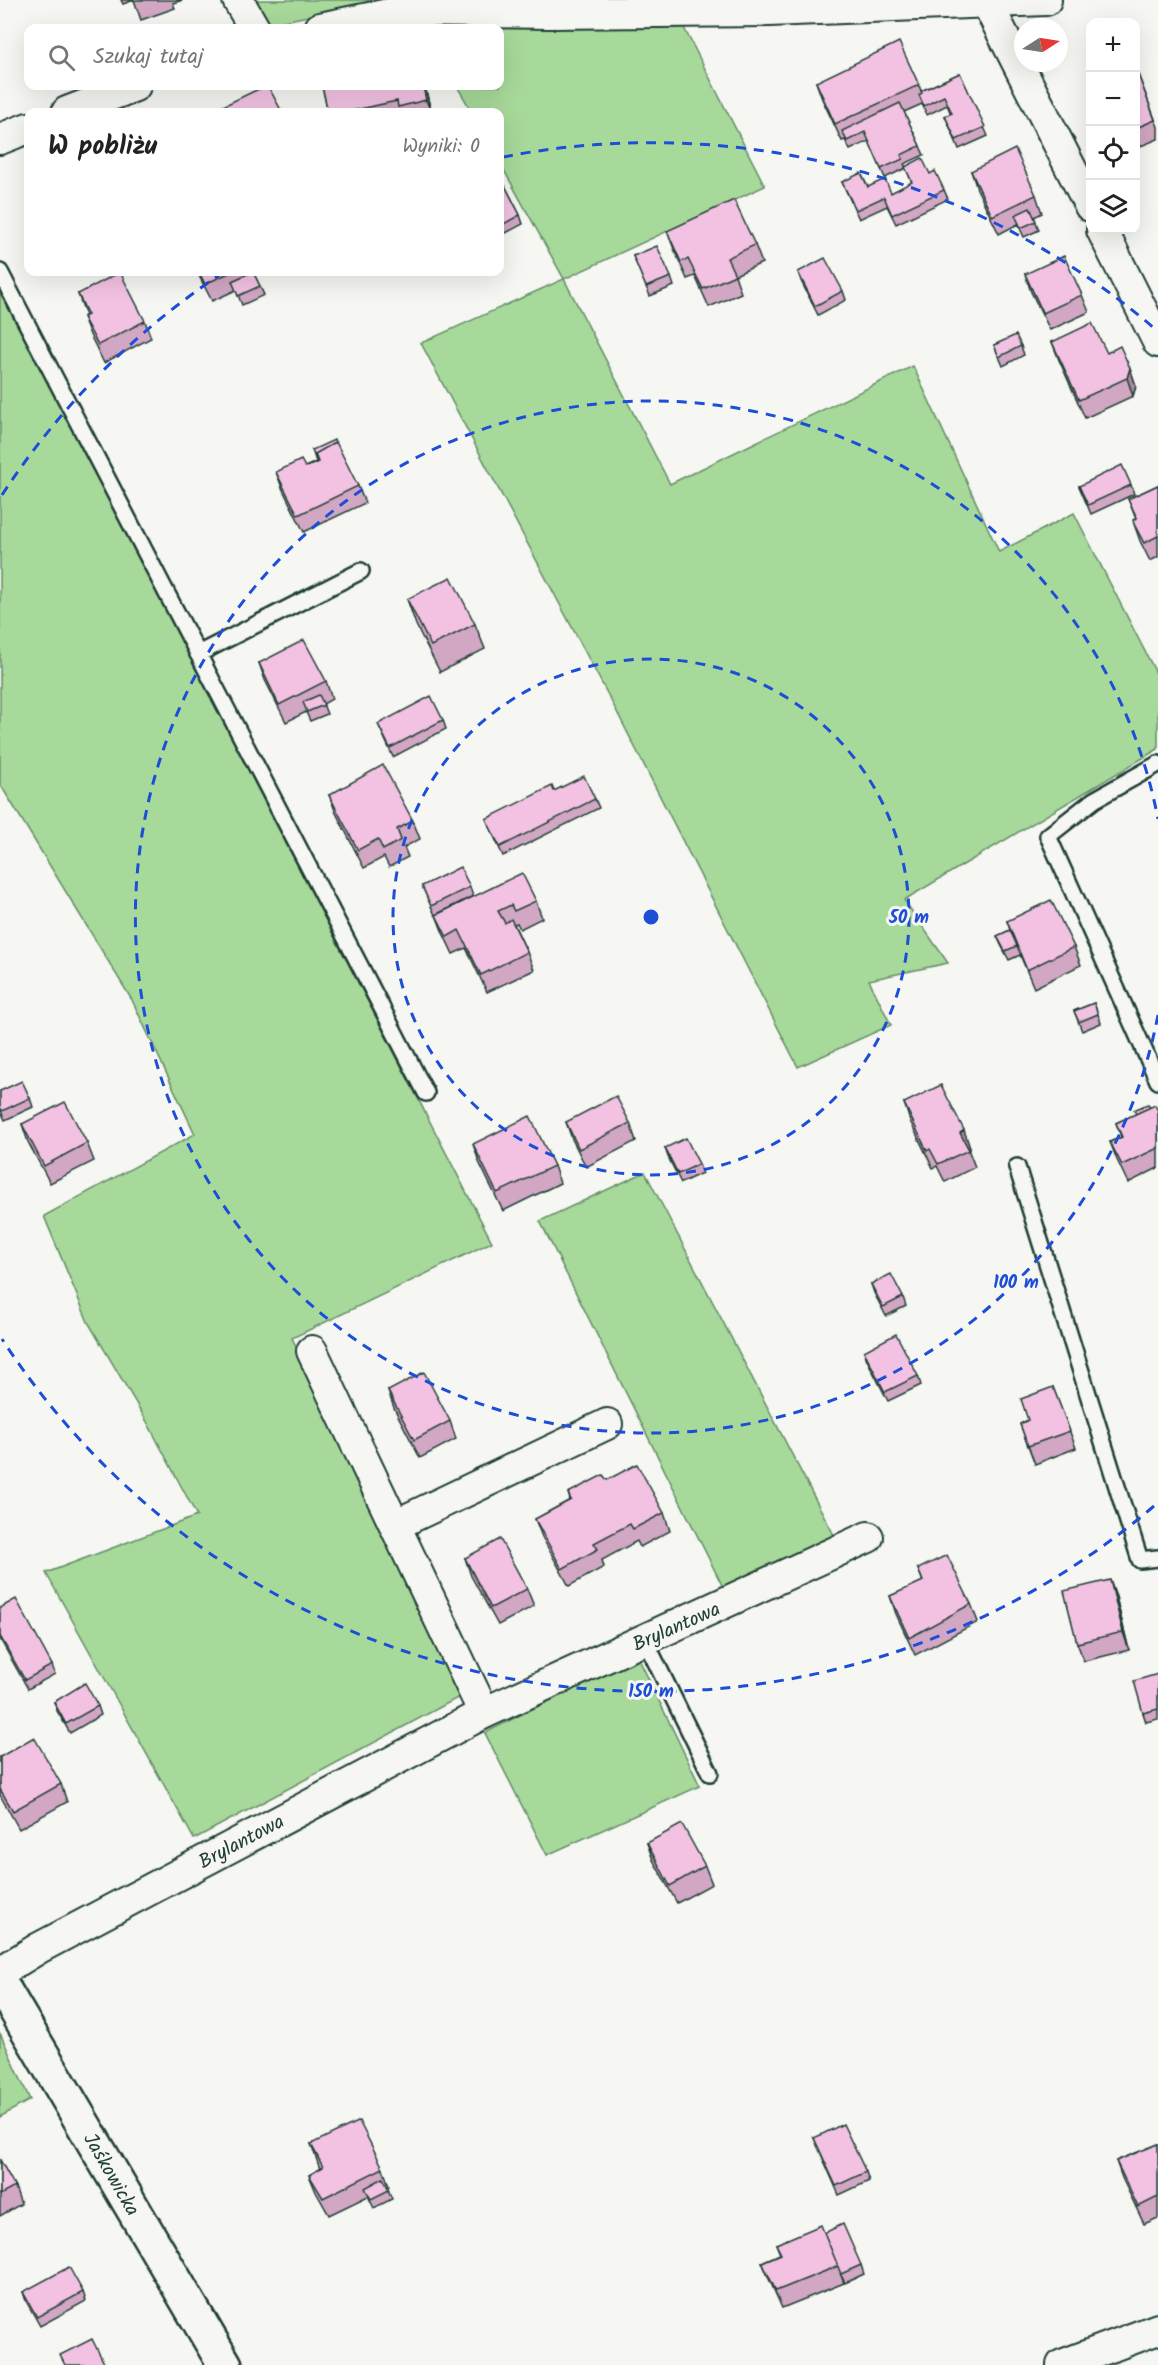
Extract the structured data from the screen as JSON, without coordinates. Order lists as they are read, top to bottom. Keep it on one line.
{"streets":{"street":["Brylantowa","Jaśkowicka"]},"north":"right","page":{"map_buttons":["+","−"],"search":"Szukaj tutaj","heading":["W pobliżu","Wyniki: 0"]},"rings":["50 m","100 m","150 m"]}
